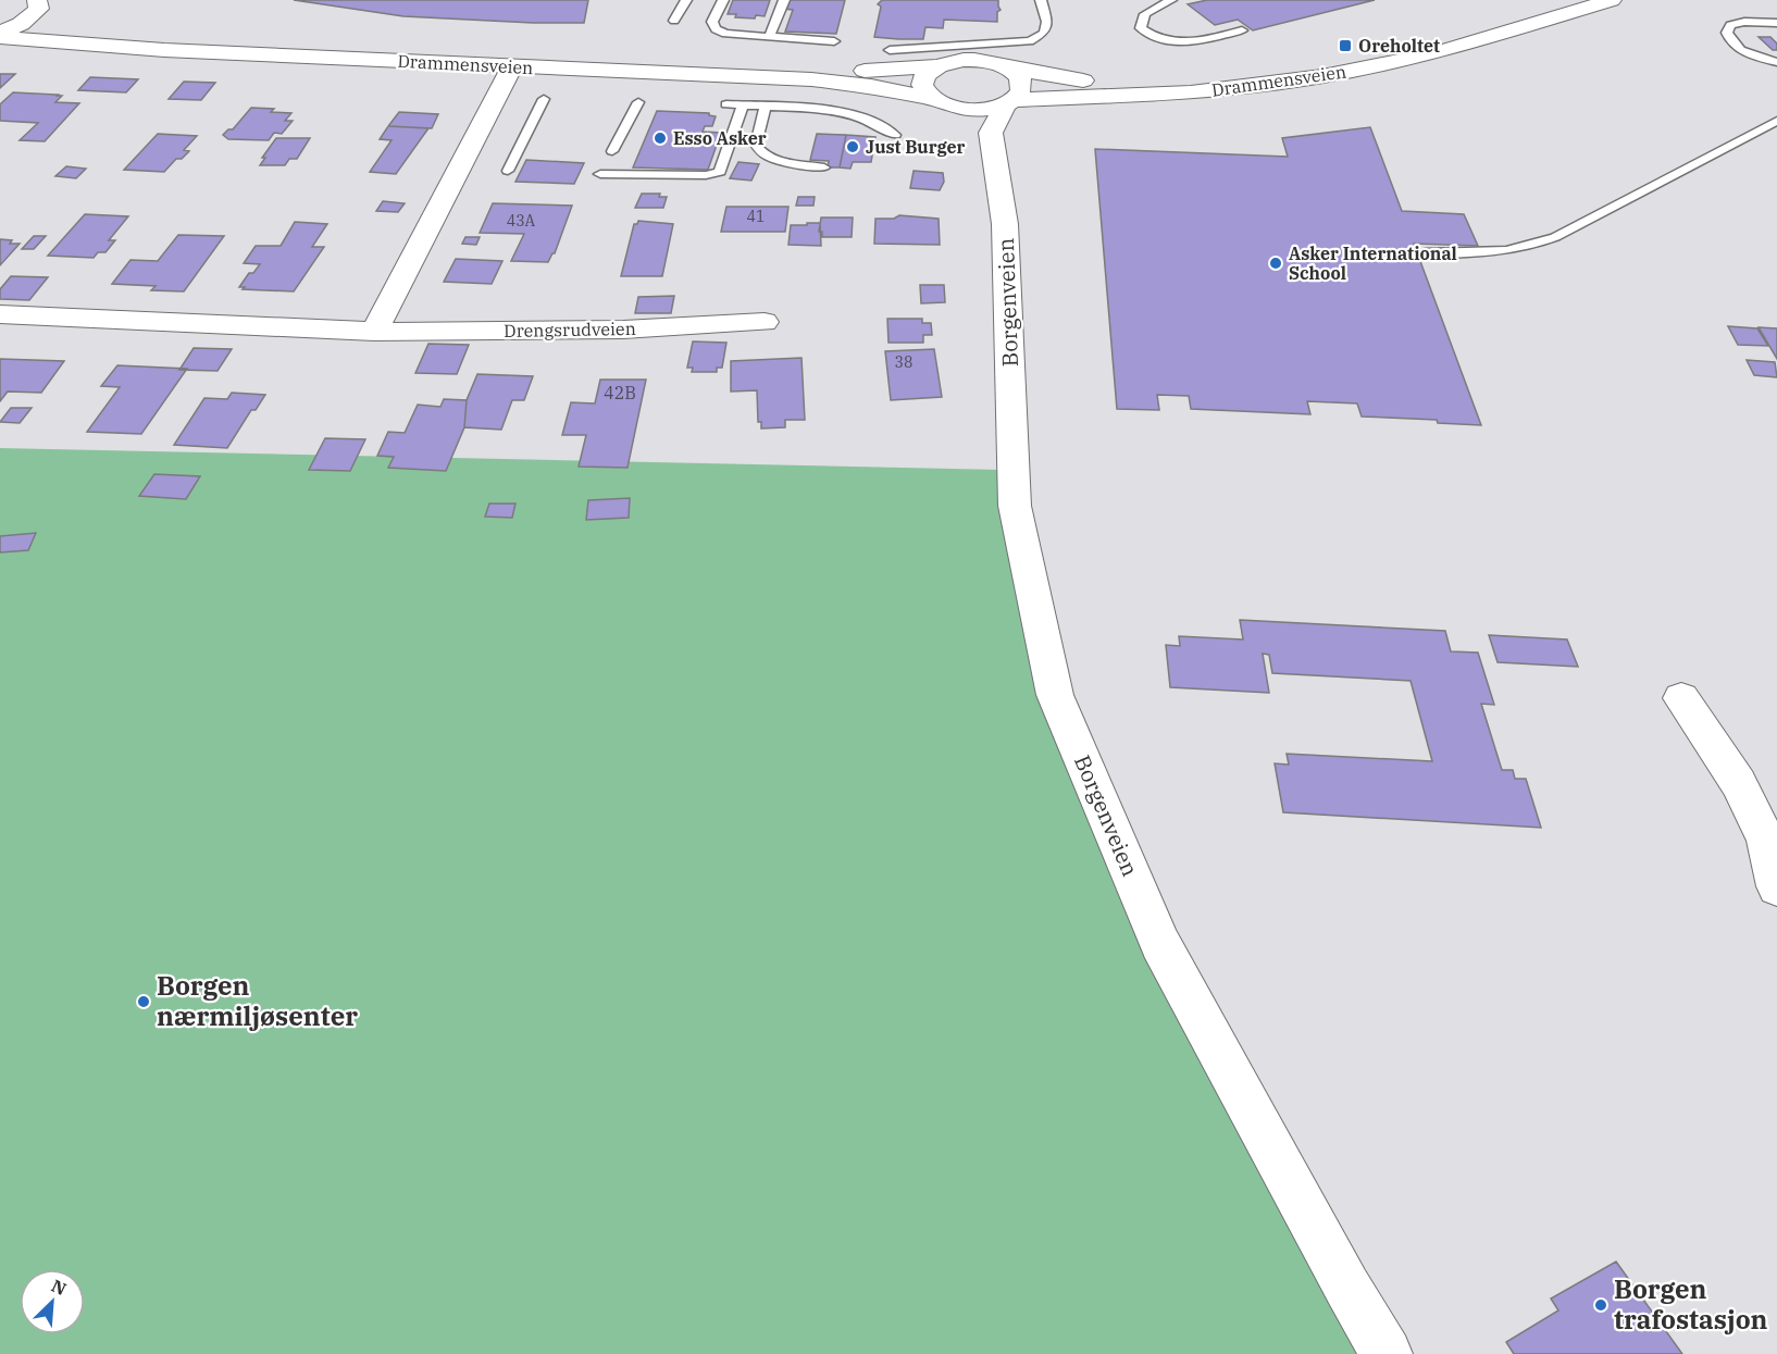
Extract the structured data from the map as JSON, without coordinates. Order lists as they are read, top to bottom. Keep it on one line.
{"streets":{"main road":["Drammensveien","Borgenveien","Drengsrudveien"]},"crossings":[["Drammensveien","Borgenveien"]],"places":{"transit":["Oreholtet"],"other":["Esso Asker","Just Burger","Asker International School","Borgen nærmiljøsenter","Borgen trafostasjon"]},"house_numbers":["41","43A","38","42B"],"north":"top right"}
